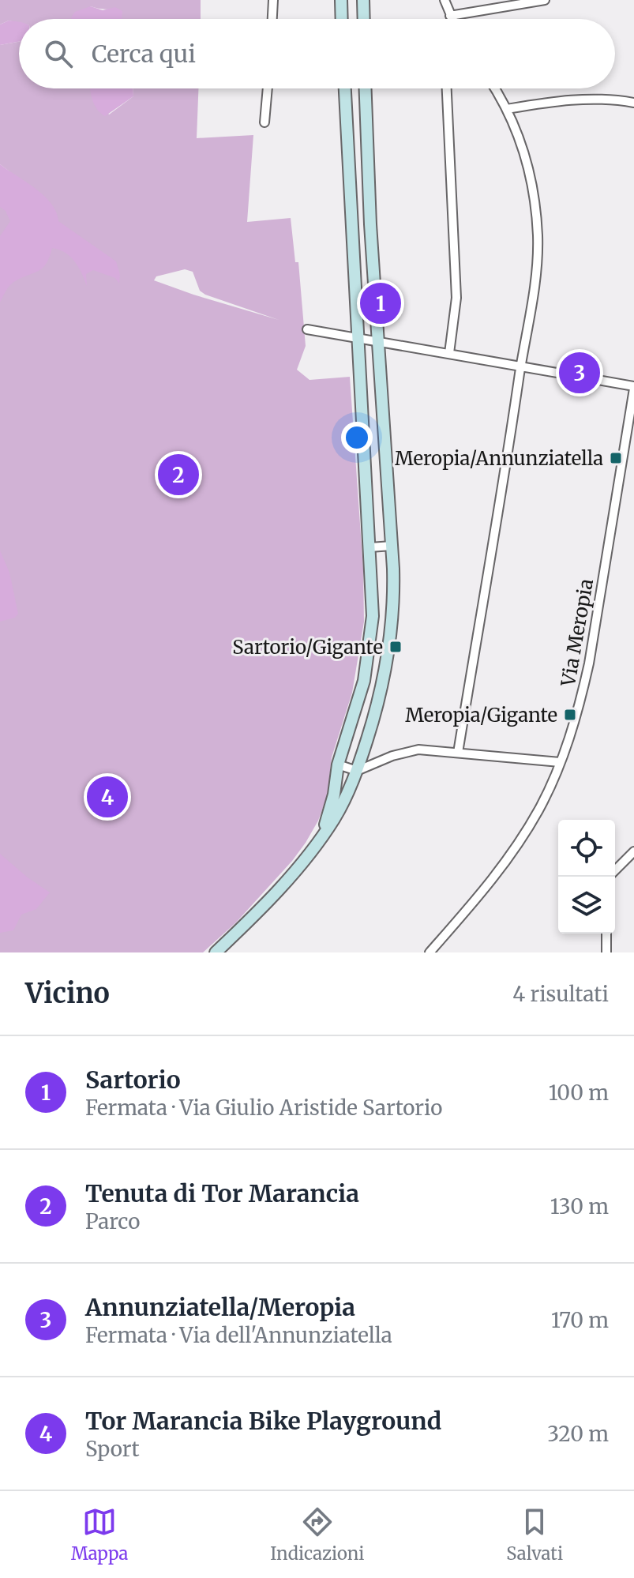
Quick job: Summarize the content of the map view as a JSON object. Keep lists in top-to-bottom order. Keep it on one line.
{"streets":{"street":["Via Meropia"]},"places":{"transit":["Meropia/Annunziatella","Sartorio/Gigante","Meropia/Gigante"]},"page":{"search":"Cerca qui","pins":["1","3","2","4"],"heading":["Vicino","4 risultati"],"list":[{"mark":"1","name":"Sartorio","note":"Fermata · Via Giulio Aristide Sartorio","value":"100 m"},{"mark":"2","name":"Tenuta di Tor Marancia","note":"Parco","value":"130 m"},{"mark":"3","name":"Annunziatella/Meropia","note":"Fermata · Via dell'Annunziatella","value":"170 m"},{"mark":"4","name":"Tor Marancia Bike Playground","note":"Sport","value":"320 m"}],"nav":["Mappa","Indicazioni","Salvati"]}}
